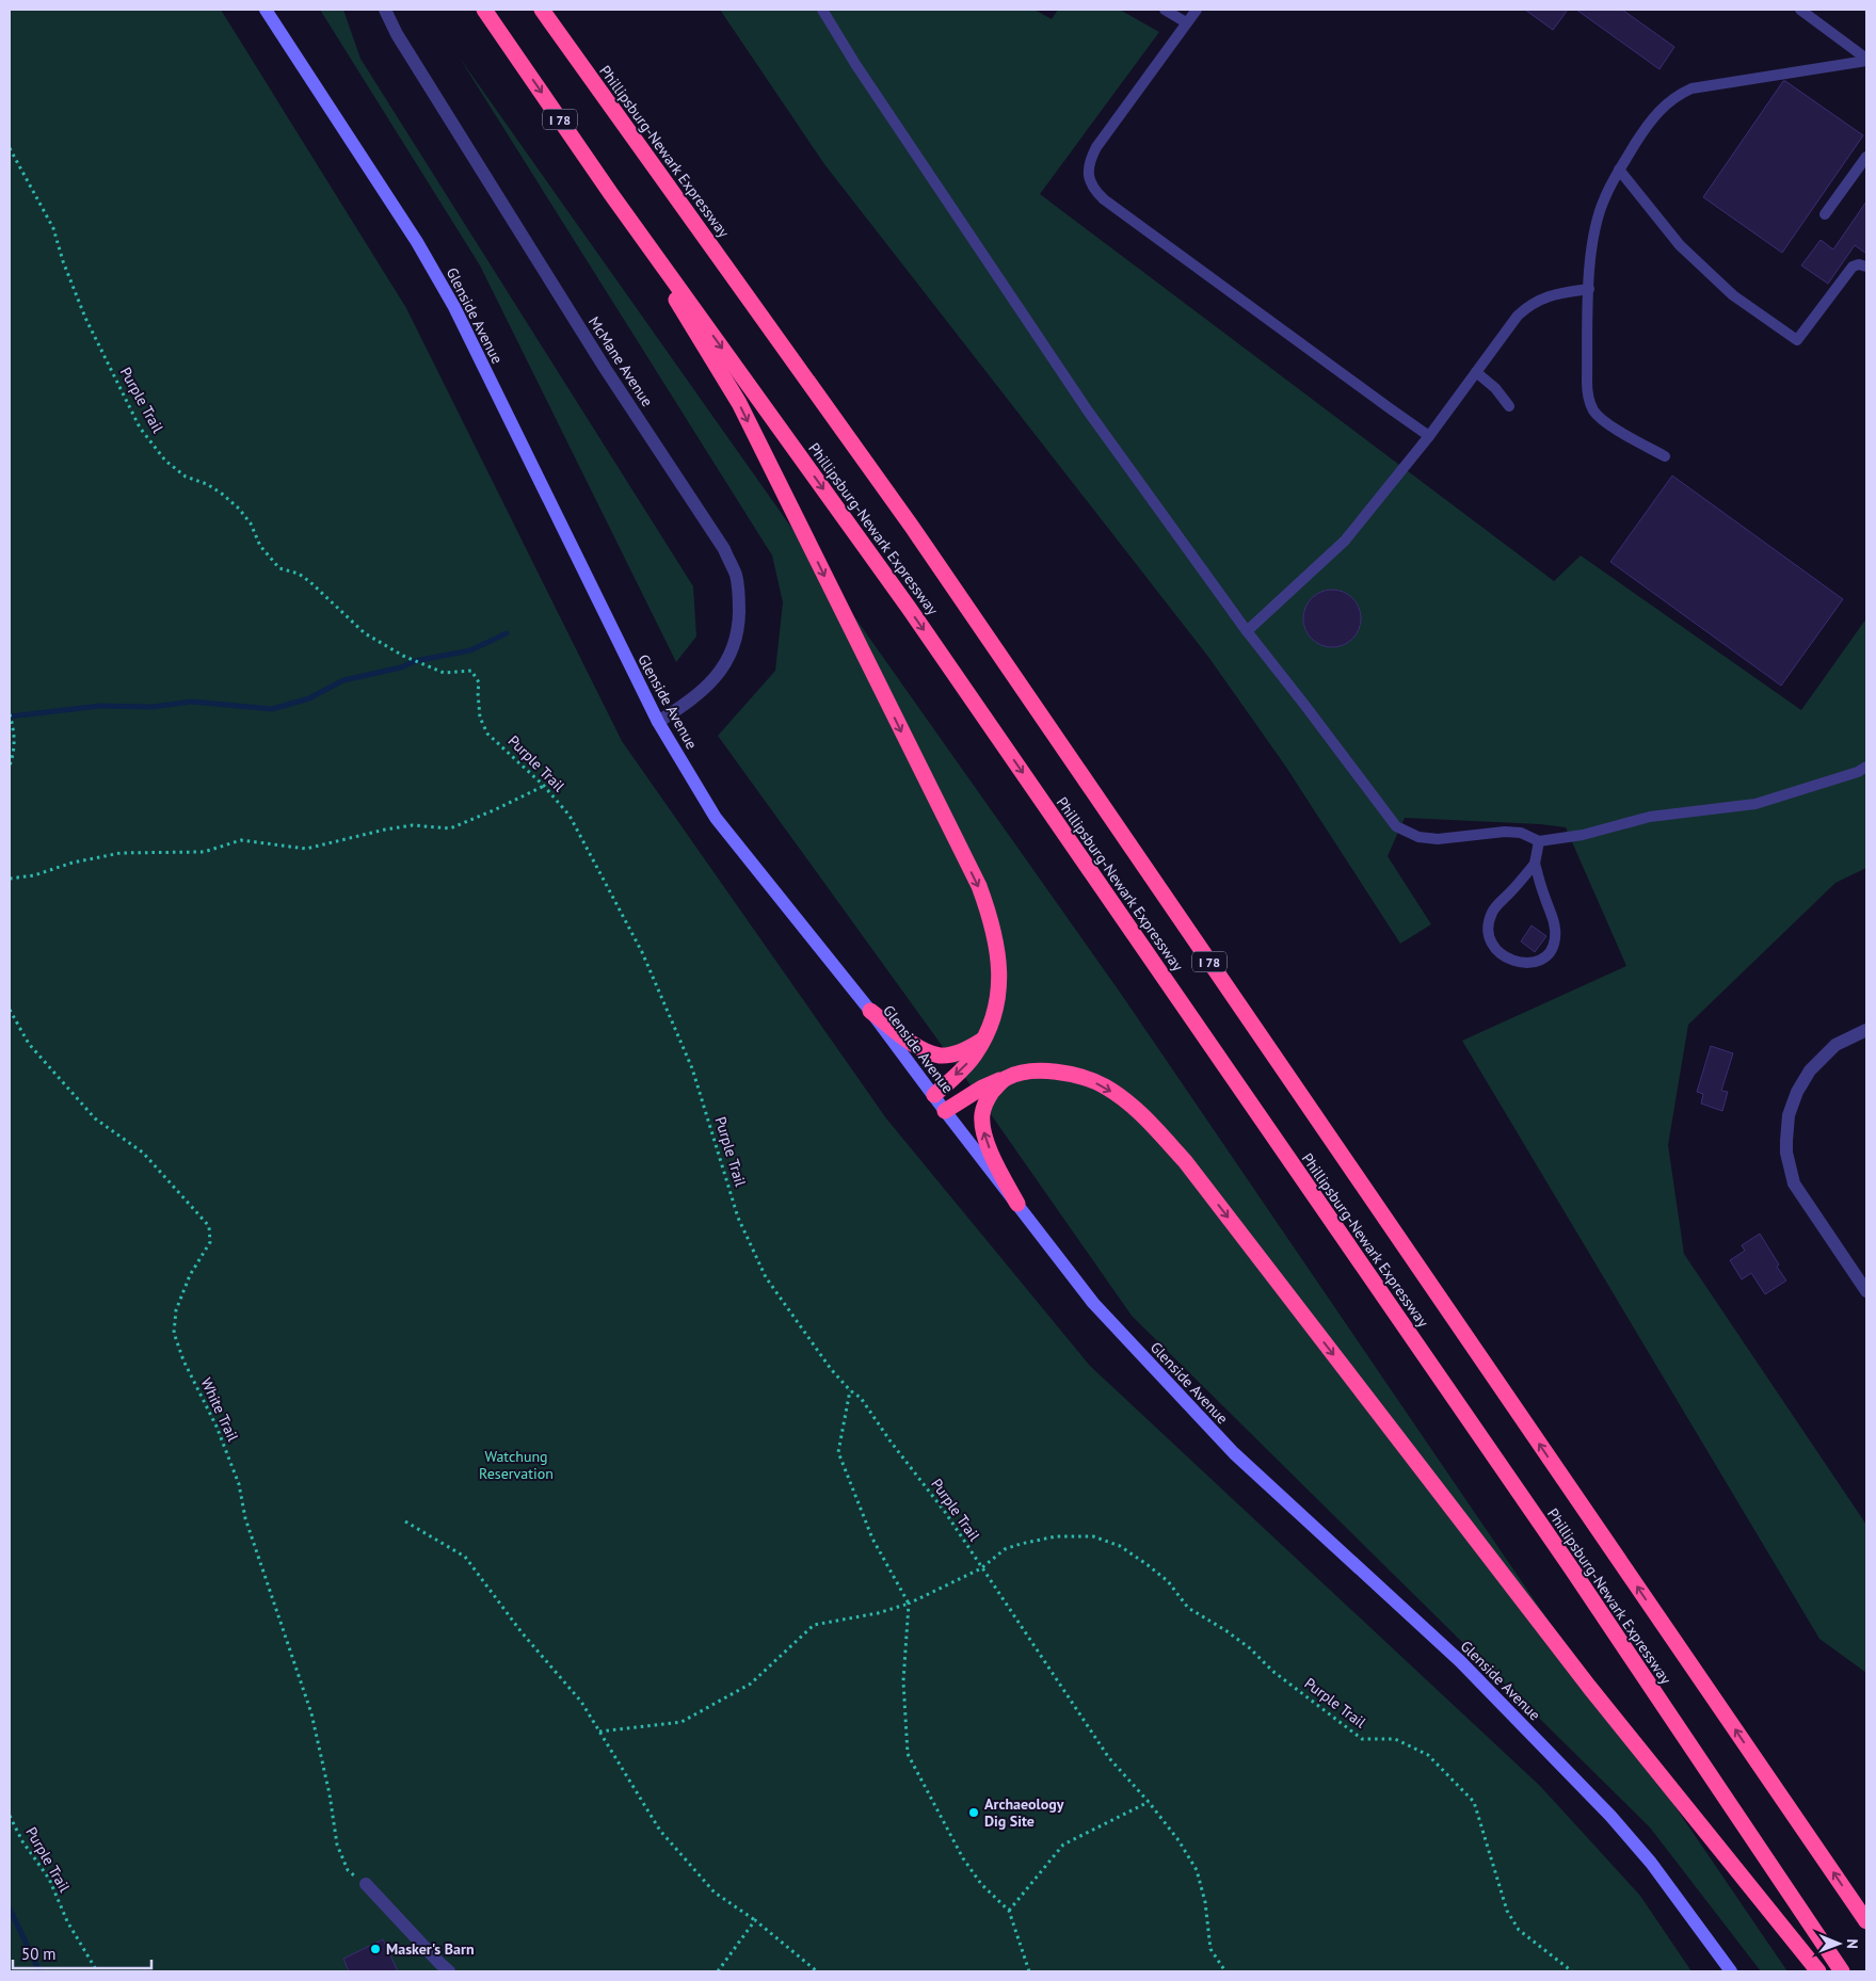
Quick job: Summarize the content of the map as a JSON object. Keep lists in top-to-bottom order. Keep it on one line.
{"streets":{"highway":["I 78","Phillipsburg-Newark Expressway"],"main road":["Glenside Avenue"],"street":["McMane Avenue"],"path":["Purple Trail","White Trail"]},"crossings":[["Glenside Avenue","McMane Avenue"]],"parks":["Watchung Reservation"],"places":["Archaeology Dig Site","Masker's Barn"],"scale_bar":"50 m","north":"right"}
